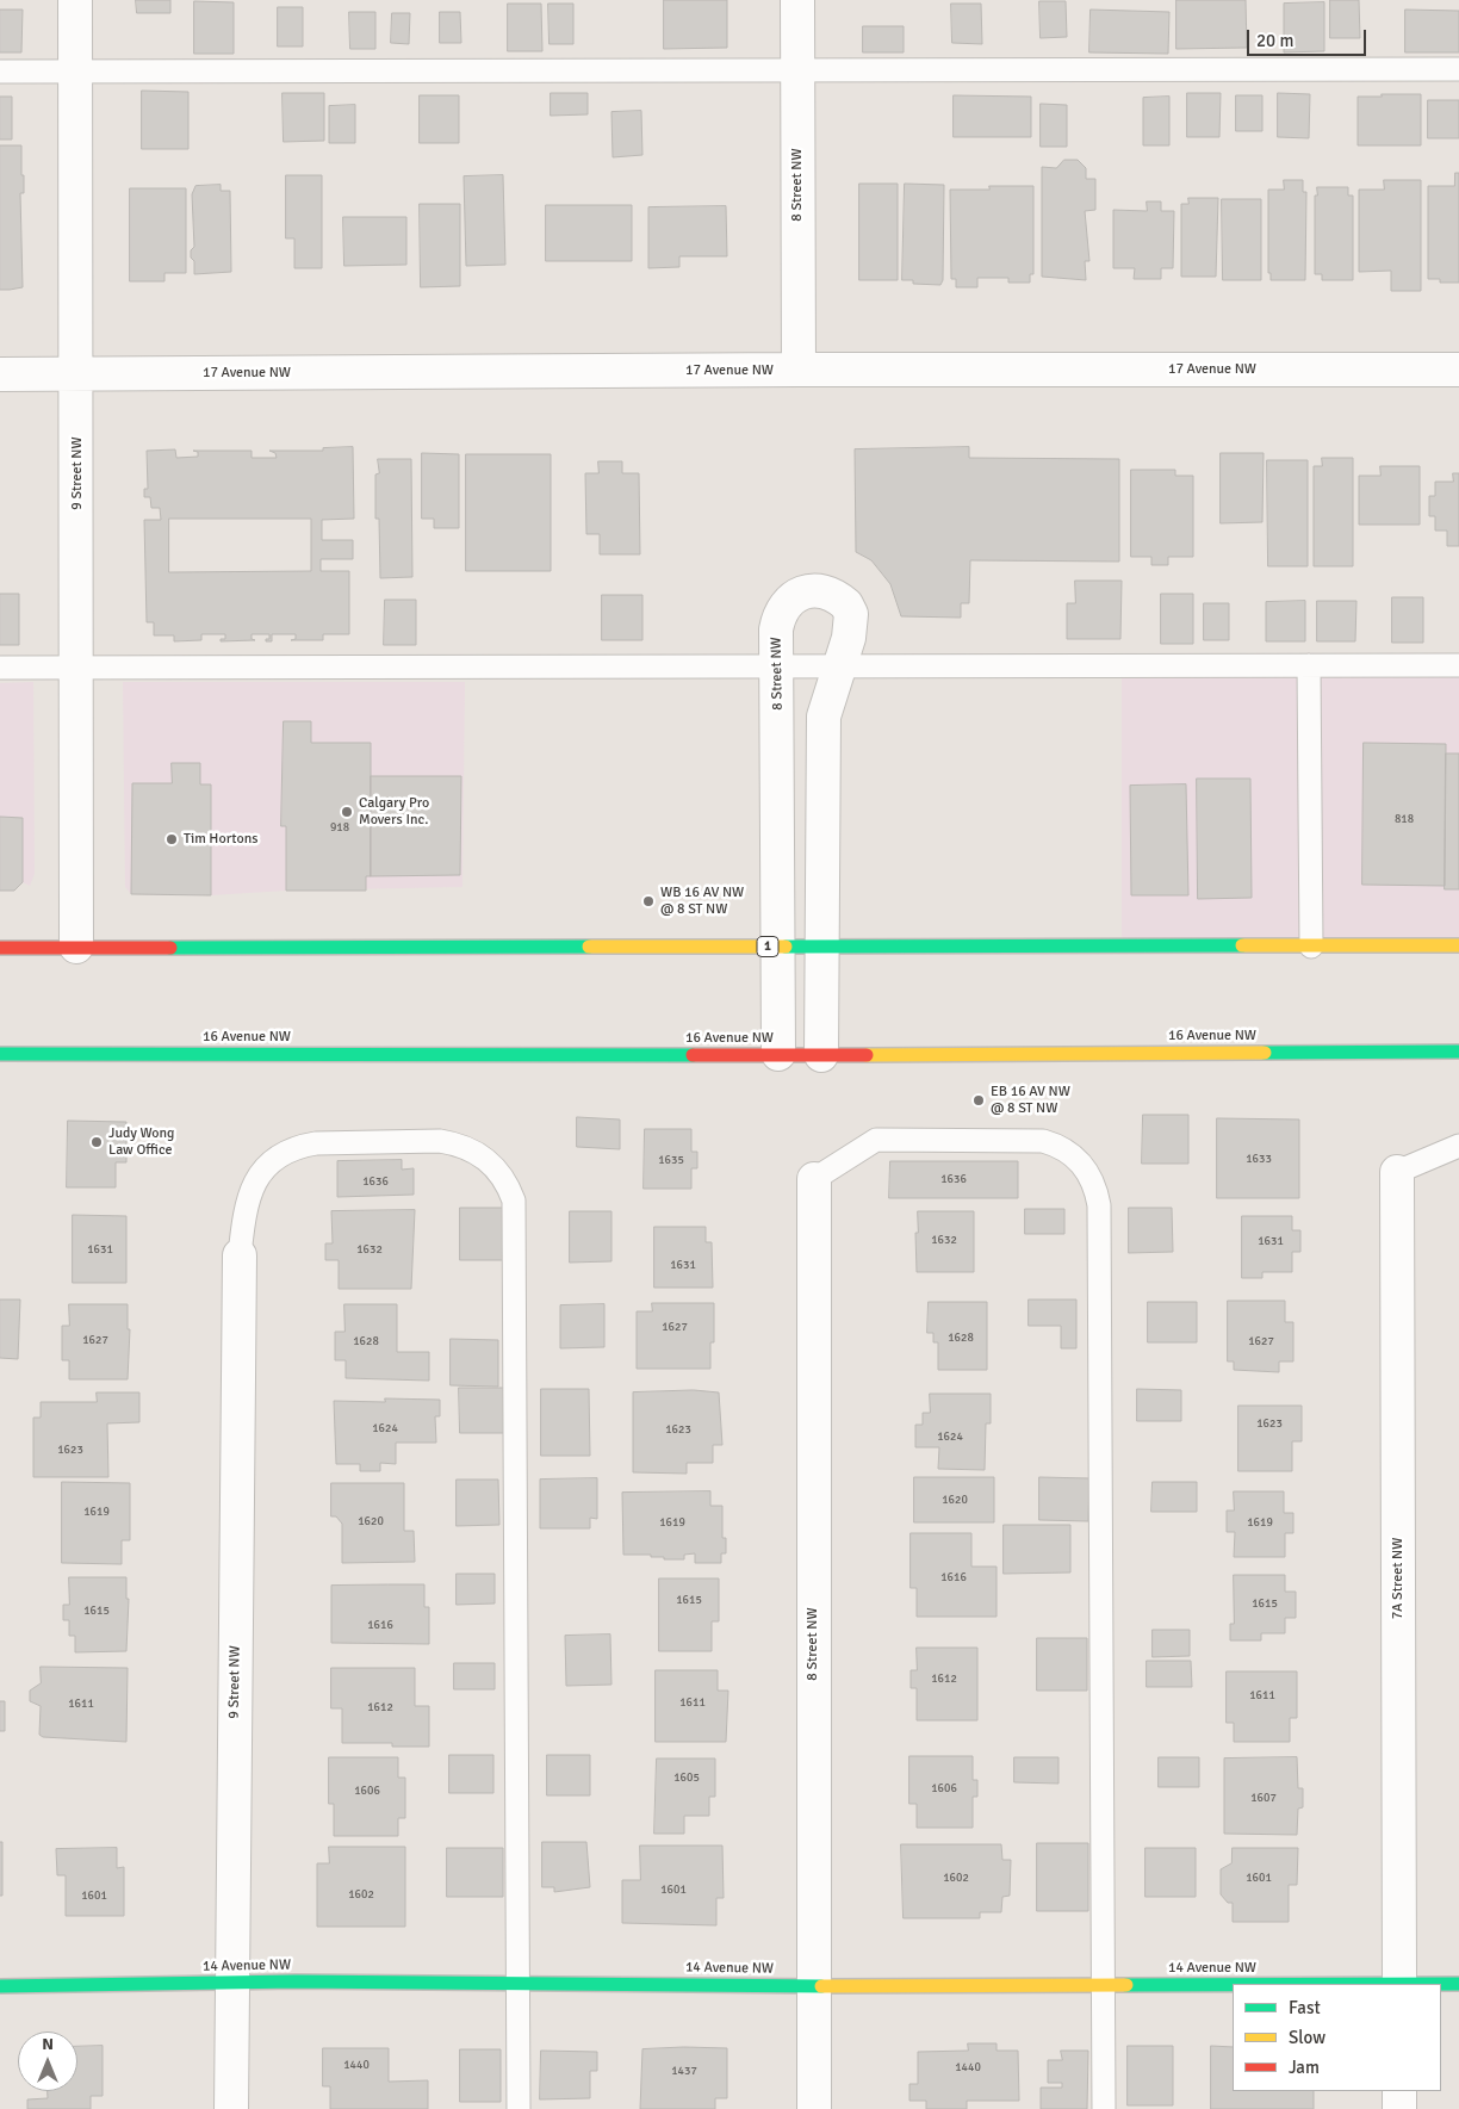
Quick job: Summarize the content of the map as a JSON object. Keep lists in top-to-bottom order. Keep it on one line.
{"streets":{"main road":["1","16 Avenue NW","14 Avenue NW"],"street":["8 Street NW","17 Avenue NW","9 Street NW","7A Street NW"]},"crossings":[["8 Street NW","17 Avenue NW"],["8 Street NW","1"],["8 Street NW","16 Avenue NW"],["8 Street NW","14 Avenue NW"],["17 Avenue NW","9 Street NW"],["9 Street NW","1"],["9 Street NW","14 Avenue NW"],["7A Street NW","14 Avenue NW"]],"places":["Calgary Pro Movers Inc.","Tim Hortons","WB 16 AV NW @ 8 ST NW","EB 16 AV NW @ 8 ST NW","Judy Wong Law Office"],"house_numbers":["818","918","1633","1635","1636","1636","1632","1631","1631","1632","1631","1627","1628","1627","1628","1627","1623","1624","1623","1624","1623","1620","1619","1620","1619","1619","1616","1615","1615","1615","1616","1612","1611","1611","1611","1612","1605","1606","1606","1607","1602","1601","1601","1602","1601","1440","1440","1437"],"legend":["Fast","Slow","Jam"],"scale_bar":"20 m","north":"top"}
